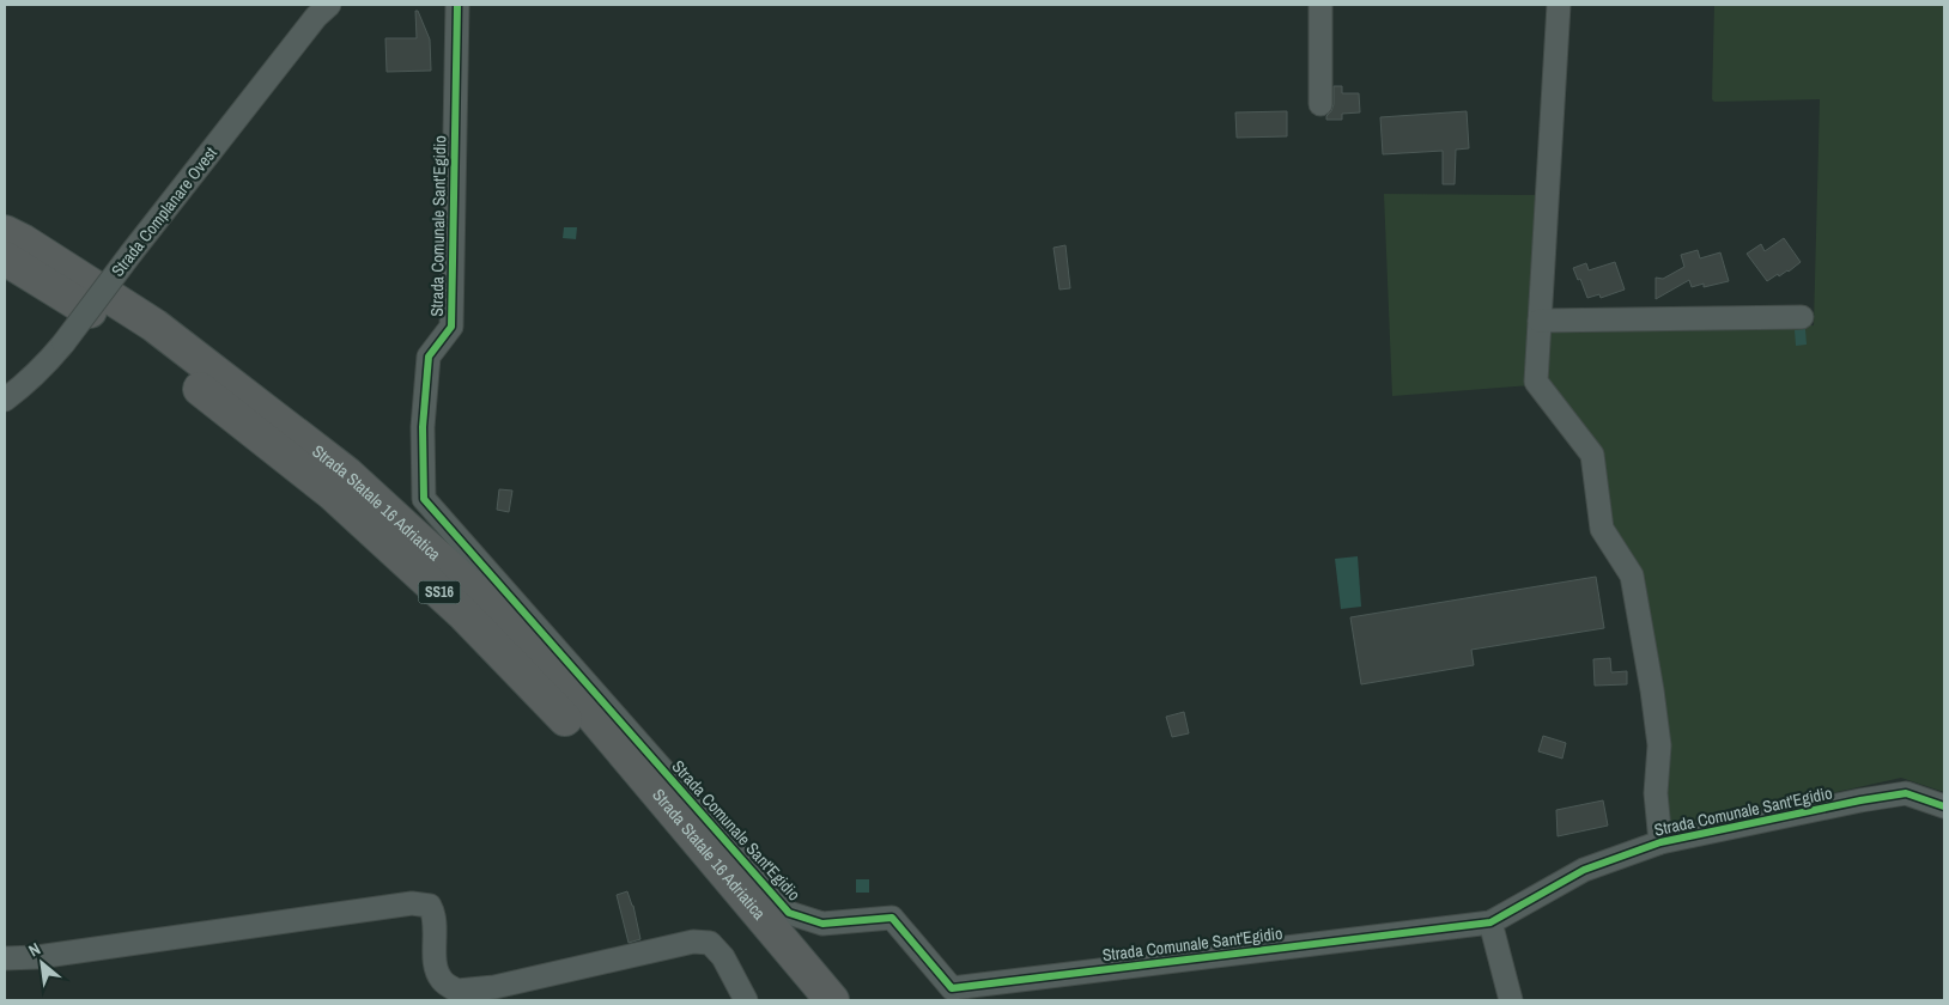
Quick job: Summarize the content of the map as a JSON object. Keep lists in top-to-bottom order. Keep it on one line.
{"streets":{"highway":["Strada Statale 16 Adriatica","SS16"],"street":["Strada Complanare Ovest","Strada Comunale Sant'Egidio"]},"north":"top left"}
